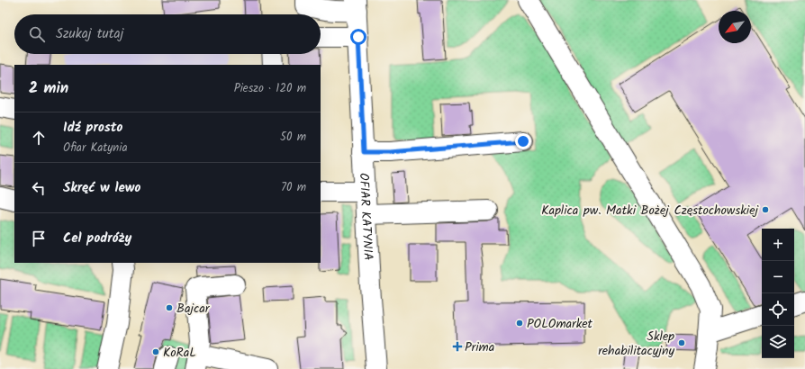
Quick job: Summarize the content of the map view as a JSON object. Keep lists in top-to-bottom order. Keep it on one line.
{"streets":{"street":["OFIAR KATYNIA"]},"places":{"other":["Kaplica pw. Matki Bożej Częstochowskiej","Bajcar","POLOmarket","Sklep rehabilitacyjny","KoRaL"],"health":["Prima"]},"north":"bottom left","page":{"search":"Szukaj tutaj","heading":["2 min","Pieszo · 120 m"],"list":[["Idź prosto","Ofiar Katynia","50 m"],["Skręć w lewo","70 m"],"Cel podróży"],"map_buttons":["+","−"]}}
